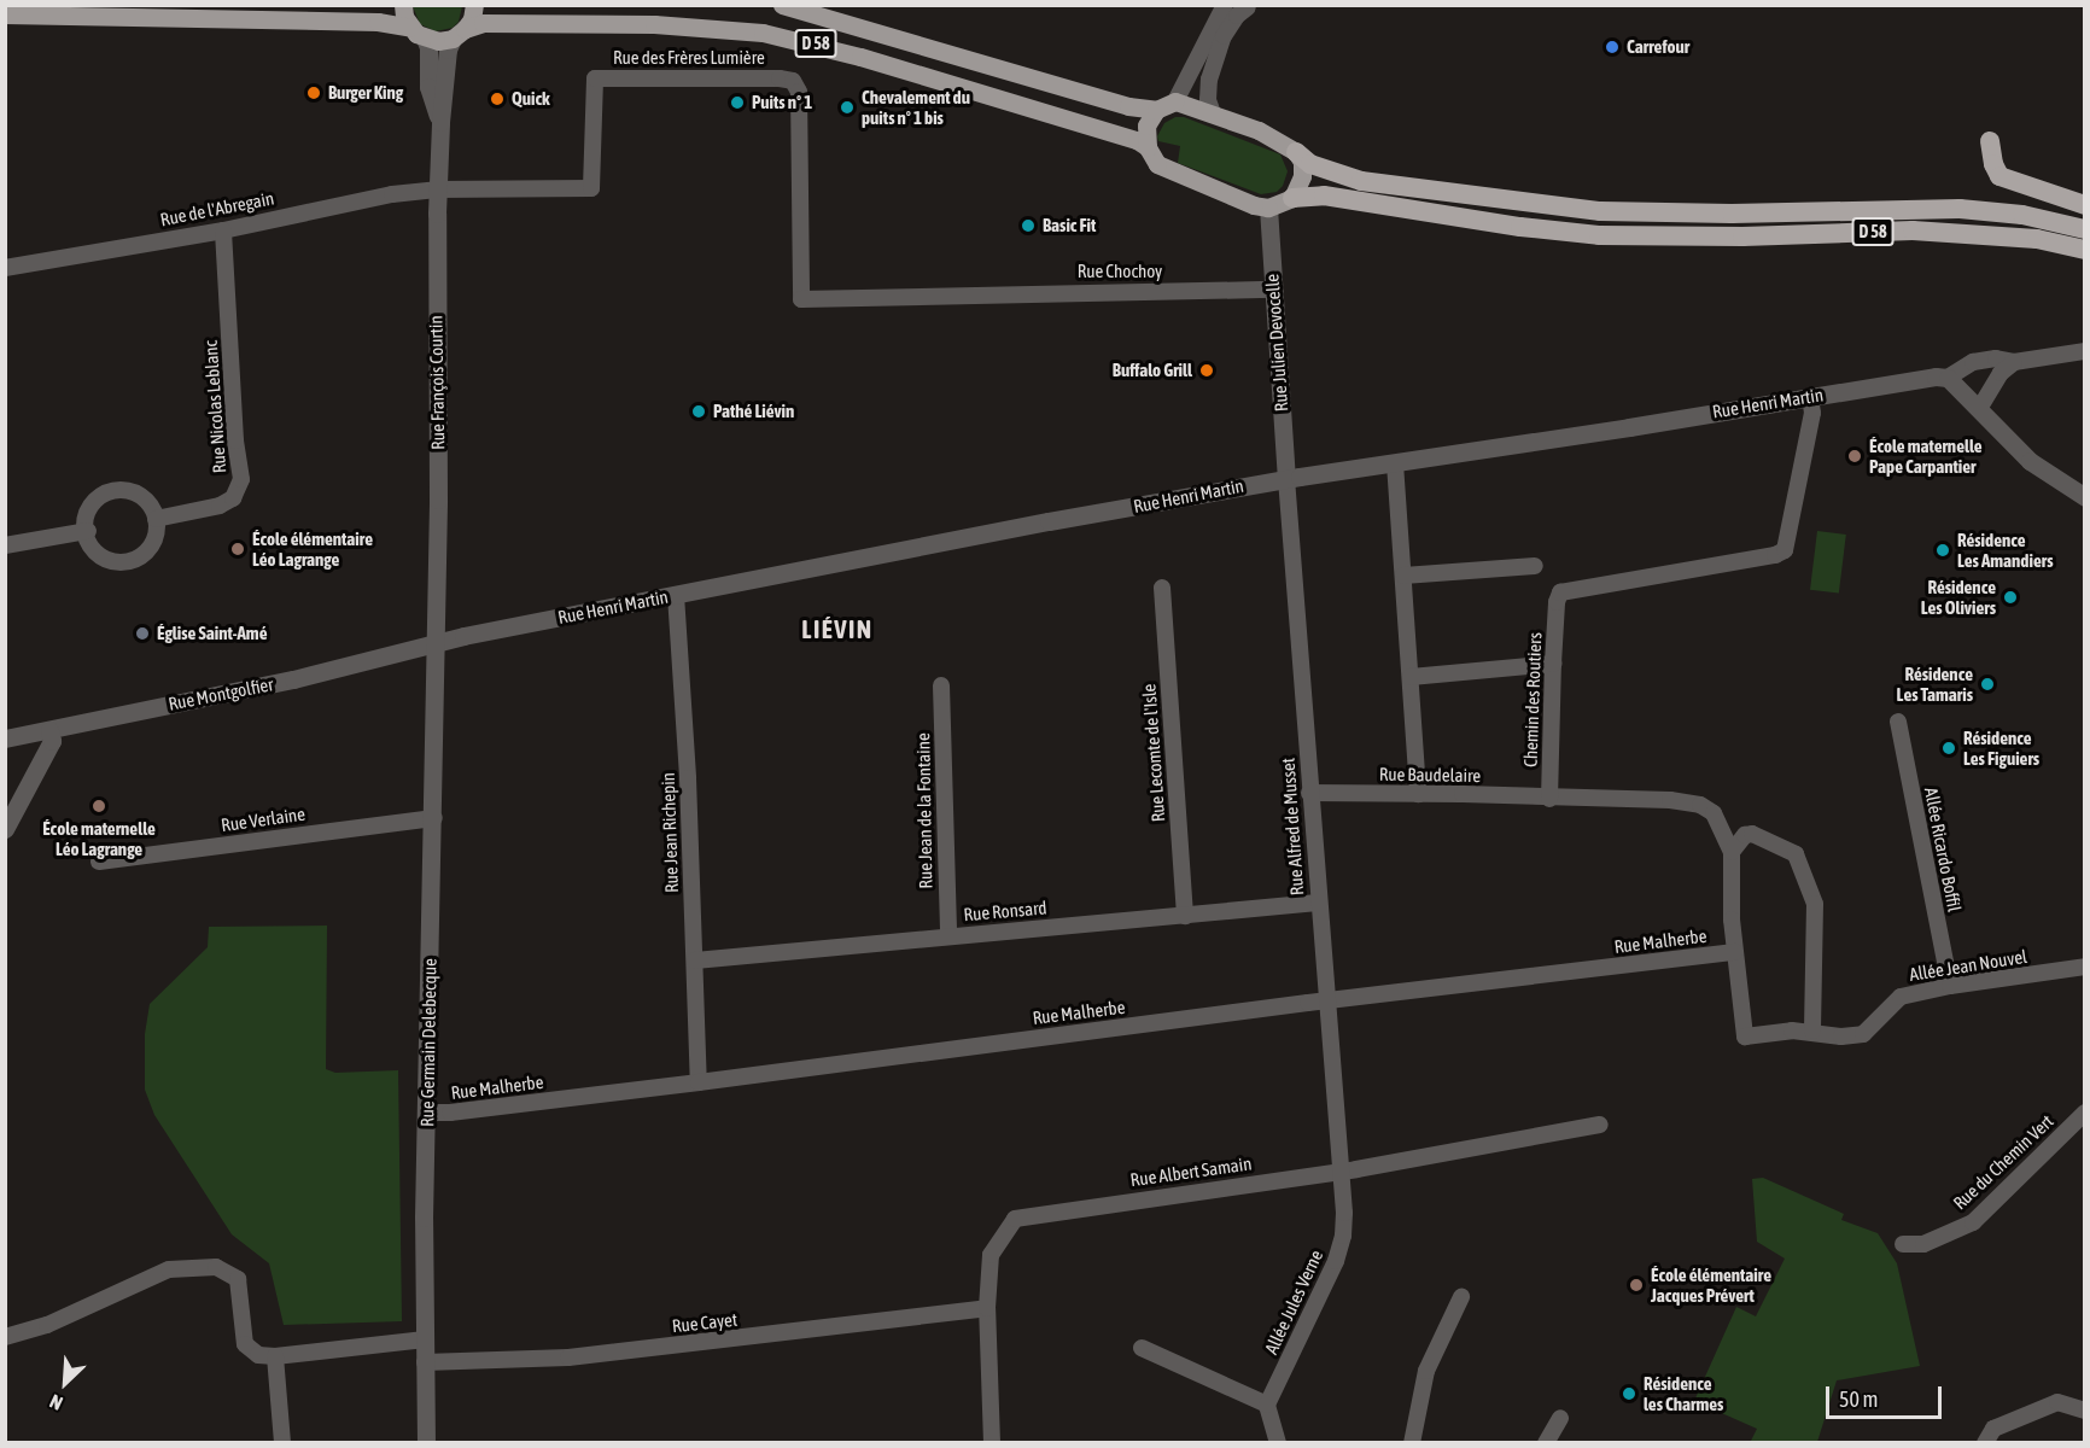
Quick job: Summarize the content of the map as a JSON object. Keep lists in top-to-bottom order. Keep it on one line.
{"streets":{"highway":["D 58"],"street":["Rue des Frères Lumière","Rue de l'Abregain","Rue Chochoy","Rue Julien Devocelle","Rue François Courtin","Rue Henri Martin","Rue Nicolas Leblanc","Rue Montgolfier","Chemin des Routiers","Rue Lecomte de l'Isle","Rue Baudelaire","Rue Jean de la Fontaine","Rue Verlaine","Rue Alfred de Musset","Rue Jean Richepin","Allée Ricardo Boffil","Rue Ronsard","Rue Malherbe","Allée Jean Nouvel","Rue Germain Delebecque","Rue du Chemin Vert","Rue Albert Samain","Allée Jules Verne","Rue Cayet"]},"crossings":[["Rue des Frères Lumière","Rue de l'Abregain"],["Rue des Frères Lumière","Rue Chochoy"],["Rue des Frères Lumière","Rue François Courtin"],["Rue de l'Abregain","Rue François Courtin"],["Rue de l'Abregain","Rue Nicolas Leblanc"],["Rue Chochoy","Rue Julien Devocelle"],["Rue Julien Devocelle","Rue Henri Martin"],["Rue Julien Devocelle","Rue Alfred de Musset"],["Rue François Courtin","Rue Henri Martin"],["Rue François Courtin","Rue Montgolfier"],["Rue François Courtin","Rue Germain Delebecque"],["Rue Henri Martin","Rue Montgolfier"],["Rue Henri Martin","Chemin des Routiers"],["Rue Henri Martin","Rue Alfred de Musset"],["Rue Henri Martin","Rue Jean Richepin"],["Rue Henri Martin","Rue Germain Delebecque"],["Rue Montgolfier","Rue Germain Delebecque"],["Chemin des Routiers","Rue Baudelaire"],["Rue Lecomte de l'Isle","Rue Ronsard"],["Rue Baudelaire","Rue Alfred de Musset"],["Rue Jean de la Fontaine","Rue Ronsard"],["Rue Verlaine","Rue Germain Delebecque"],["Rue Alfred de Musset","Rue Ronsard"],["Rue Alfred de Musset","Rue Malherbe"],["Rue Alfred de Musset","Rue Albert Samain"],["Rue Alfred de Musset","Allée Jules Verne"],["Rue Jean Richepin","Rue Ronsard"],["Rue Jean Richepin","Rue Malherbe"],["Allée Ricardo Boffil","Allée Jean Nouvel"],["Rue Malherbe","Allée Jean Nouvel"],["Rue Malherbe","Rue Germain Delebecque"],["Rue Germain Delebecque","Rue Cayet"],["Rue Albert Samain","Allée Jules Verne"],["Rue Albert Samain","Rue Cayet"]],"districts":["LIÉVIN"],"places":["Carrefour","Burger King","Quick","Puits n° 1","Chevalement du puits n° 1 bis","Basic Fit","Buffalo Grill","Pathé Liévin","École maternelle Pape Carpantier","École élémentaire Léo Lagrange","Résidence Les Amandiers","Résidence Les Oliviers","Église Saint-Amé","Résidence Les Tamaris","Résidence Les Figuiers","École maternelle Léo Lagrange","École élémentaire Jacques Prévert","Résidence les Charmes"],"scale_bar":"50 m","north":"bottom left"}
